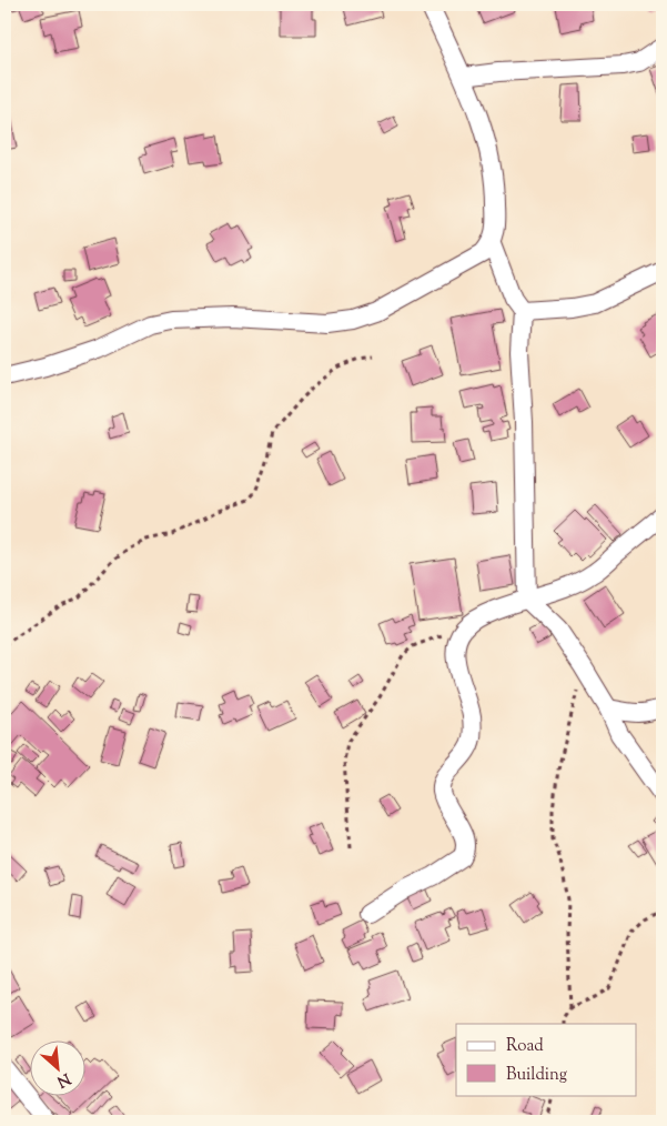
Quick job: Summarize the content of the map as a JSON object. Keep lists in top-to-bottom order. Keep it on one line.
{"legend":["Road","Building"],"north":"bottom right"}
